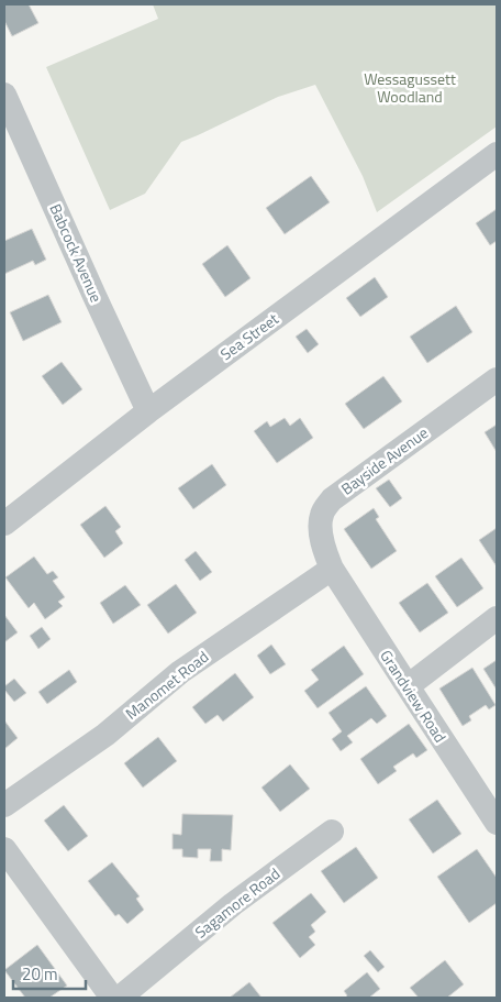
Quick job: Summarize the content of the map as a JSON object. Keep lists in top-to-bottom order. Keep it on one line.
{"streets":{"street":["Babcock Avenue","Sea Street","Bayside Avenue","Manomet Road","Grandview Road","Sagamore Road"]},"crossings":[["Babcock Avenue","Sea Street"],["Bayside Avenue","Manomet Road"],["Bayside Avenue","Grandview Road"],["Manomet Road","Grandview Road"]],"parks":["Wessagussett Woodland"],"scale_bar":"20 m"}
